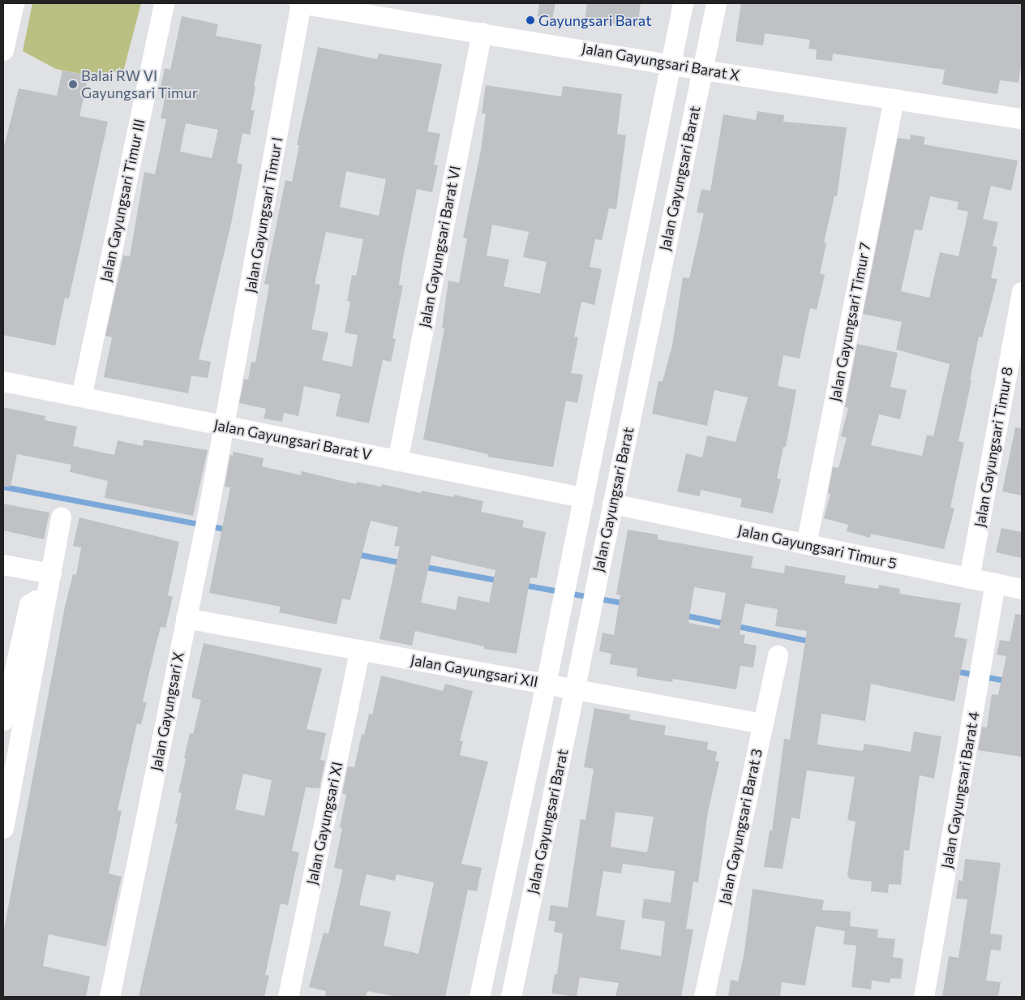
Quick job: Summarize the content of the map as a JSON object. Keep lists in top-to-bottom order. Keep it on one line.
{"streets":{"street":["Jalan Gayungsari Barat X","Jalan Gayungsari Barat","Jalan Gayungsari Timur III","Jalan Gayungsari Timur I","Jalan Gayungsari Barat VI","Jalan Gayungsari Timur 7","Jalan Gayungsari Barat V","Jalan Gayungsari Timur 8","Jalan Gayungsari Timur 5","Jalan Gayungsari XII","Jalan Gayungsari X","Jalan Gayungsari Barat 4","Jalan Gayungsari XI","Jalan Gayungsari Barat 3"]},"crossings":[["Jalan Gayungsari Barat X","Jalan Gayungsari Barat"],["Jalan Gayungsari Barat X","Jalan Gayungsari Timur I"],["Jalan Gayungsari Barat X","Jalan Gayungsari Barat VI"],["Jalan Gayungsari Barat X","Jalan Gayungsari Timur 7"],["Jalan Gayungsari Barat","Jalan Gayungsari Barat V"],["Jalan Gayungsari Barat","Jalan Gayungsari Timur 5"],["Jalan Gayungsari Barat","Jalan Gayungsari XII"],["Jalan Gayungsari Timur III","Jalan Gayungsari Barat V"],["Jalan Gayungsari Timur I","Jalan Gayungsari Barat V"],["Jalan Gayungsari Timur I","Jalan Gayungsari X"],["Jalan Gayungsari Barat VI","Jalan Gayungsari Barat V"],["Jalan Gayungsari Timur 7","Jalan Gayungsari Timur 5"],["Jalan Gayungsari Barat V","Jalan Gayungsari X"],["Jalan Gayungsari Timur 8","Jalan Gayungsari Timur 5"],["Jalan Gayungsari Timur 5","Jalan Gayungsari Barat 4"],["Jalan Gayungsari XII","Jalan Gayungsari X"],["Jalan Gayungsari XII","Jalan Gayungsari XI"],["Jalan Gayungsari XII","Jalan Gayungsari Barat 3"]],"places":["Gayungsari Barat","Balai RW VI Gayungsari Timur"]}
